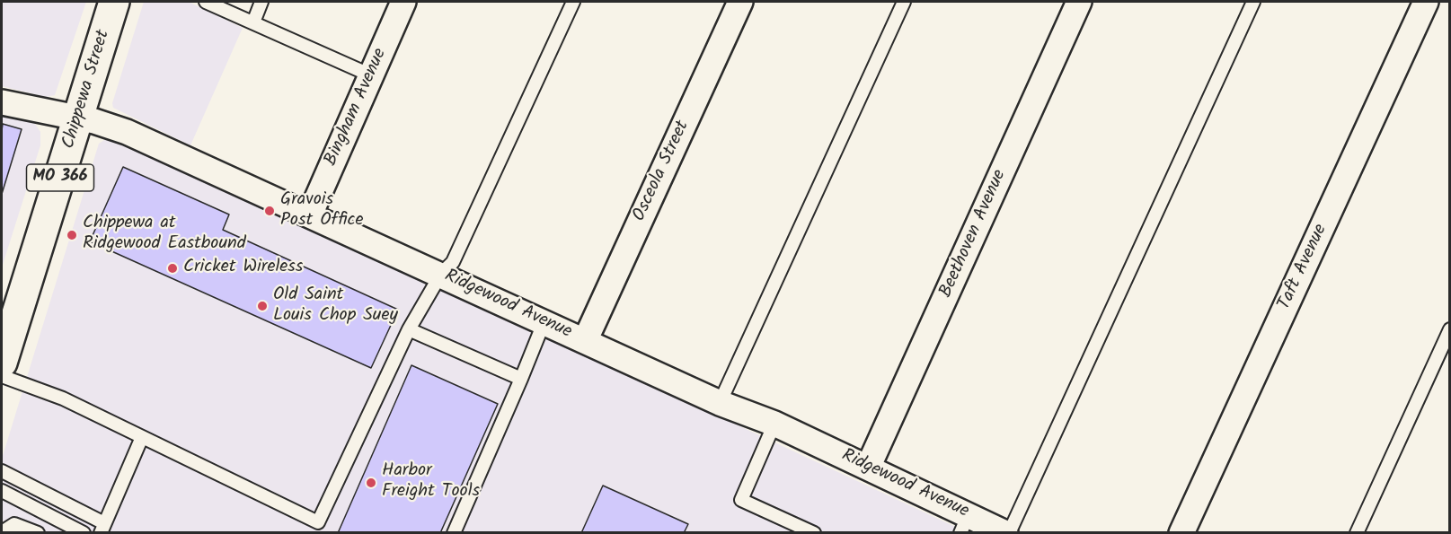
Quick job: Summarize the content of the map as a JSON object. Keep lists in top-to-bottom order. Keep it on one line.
{"streets":{"main road":["Chippewa Street","MO 366"],"street":["Bingham Avenue","Osceola Street","Beethoven Avenue","Taft Avenue","Ridgewood Avenue"]},"crossings":[["Chippewa Street","Ridgewood Avenue"],["Bingham Avenue","Ridgewood Avenue"],["Osceola Street","Ridgewood Avenue"],["Beethoven Avenue","Ridgewood Avenue"]],"places":["Gravois Post Office","Chippewa at Ridgewood Eastbound","Cricket Wireless","Old Saint Louis Chop Suey","Harbor Freight Tools"]}
